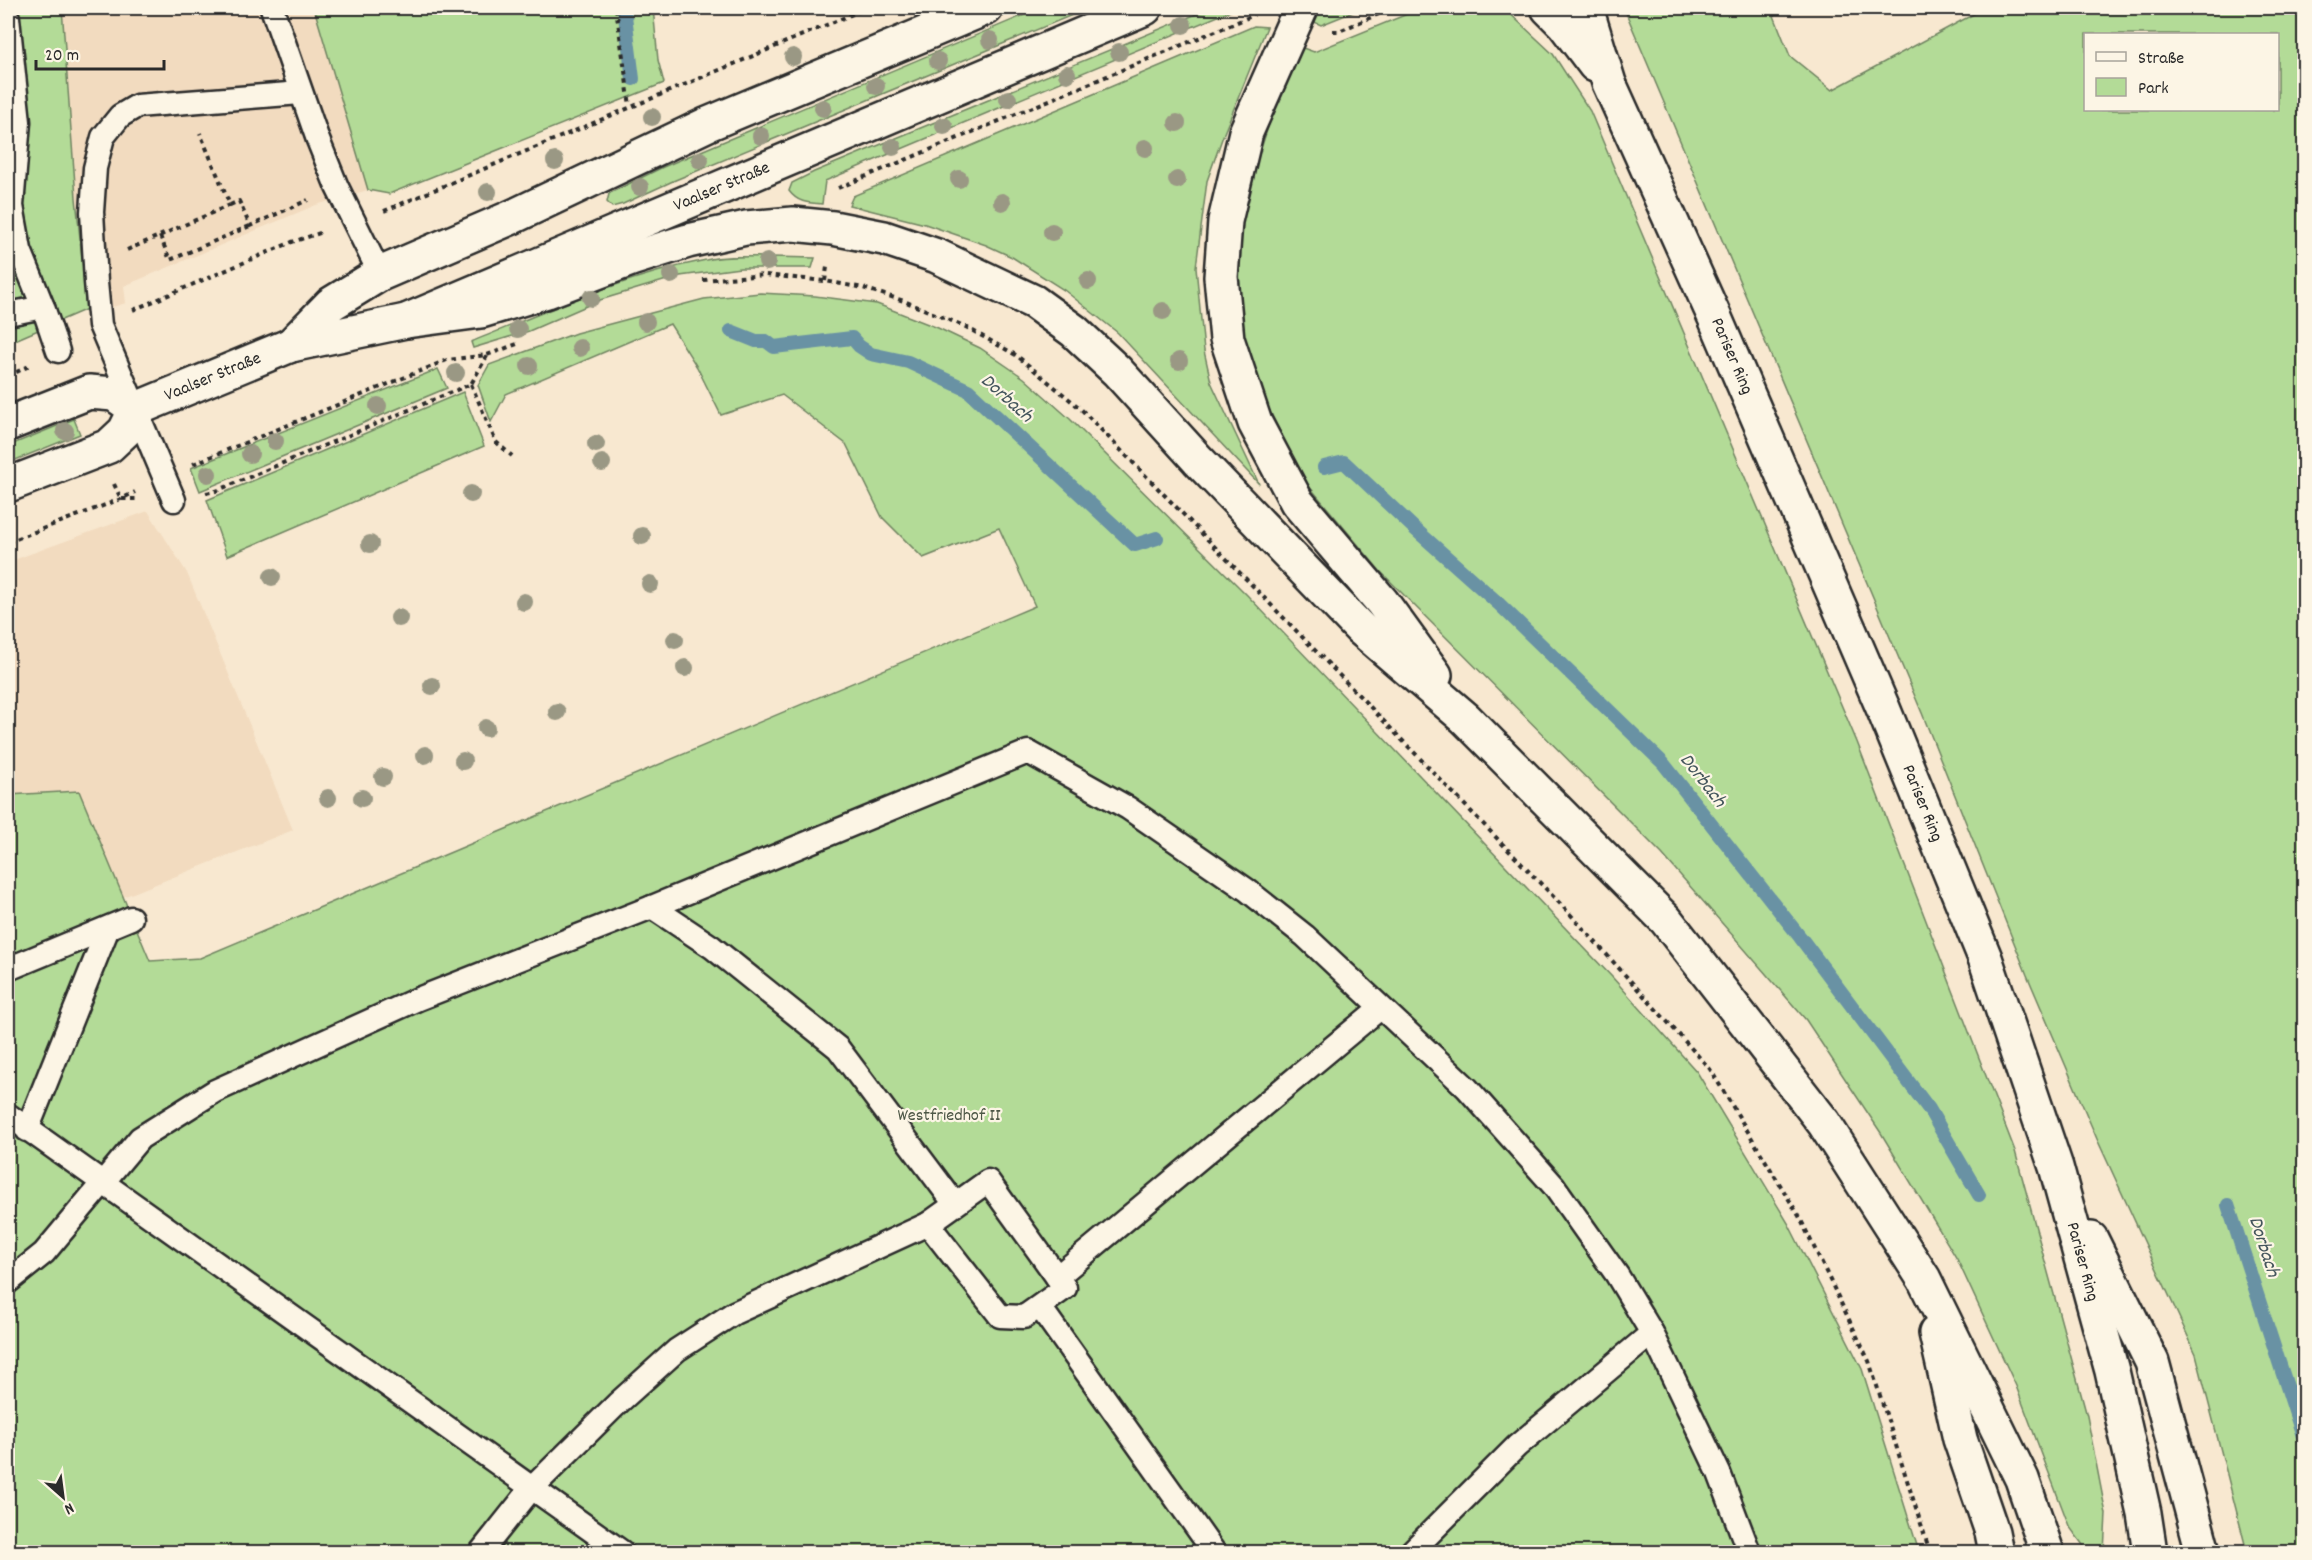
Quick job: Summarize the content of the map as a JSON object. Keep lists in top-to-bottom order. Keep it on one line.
{"streets":{"main road":["Vaalser Straße","Pariser Ring"]},"water":["Dorbach"],"parks":["Westfriedhof II"],"legend":["Straße","Park"],"scale_bar":"20 m","north":"bottom right"}
